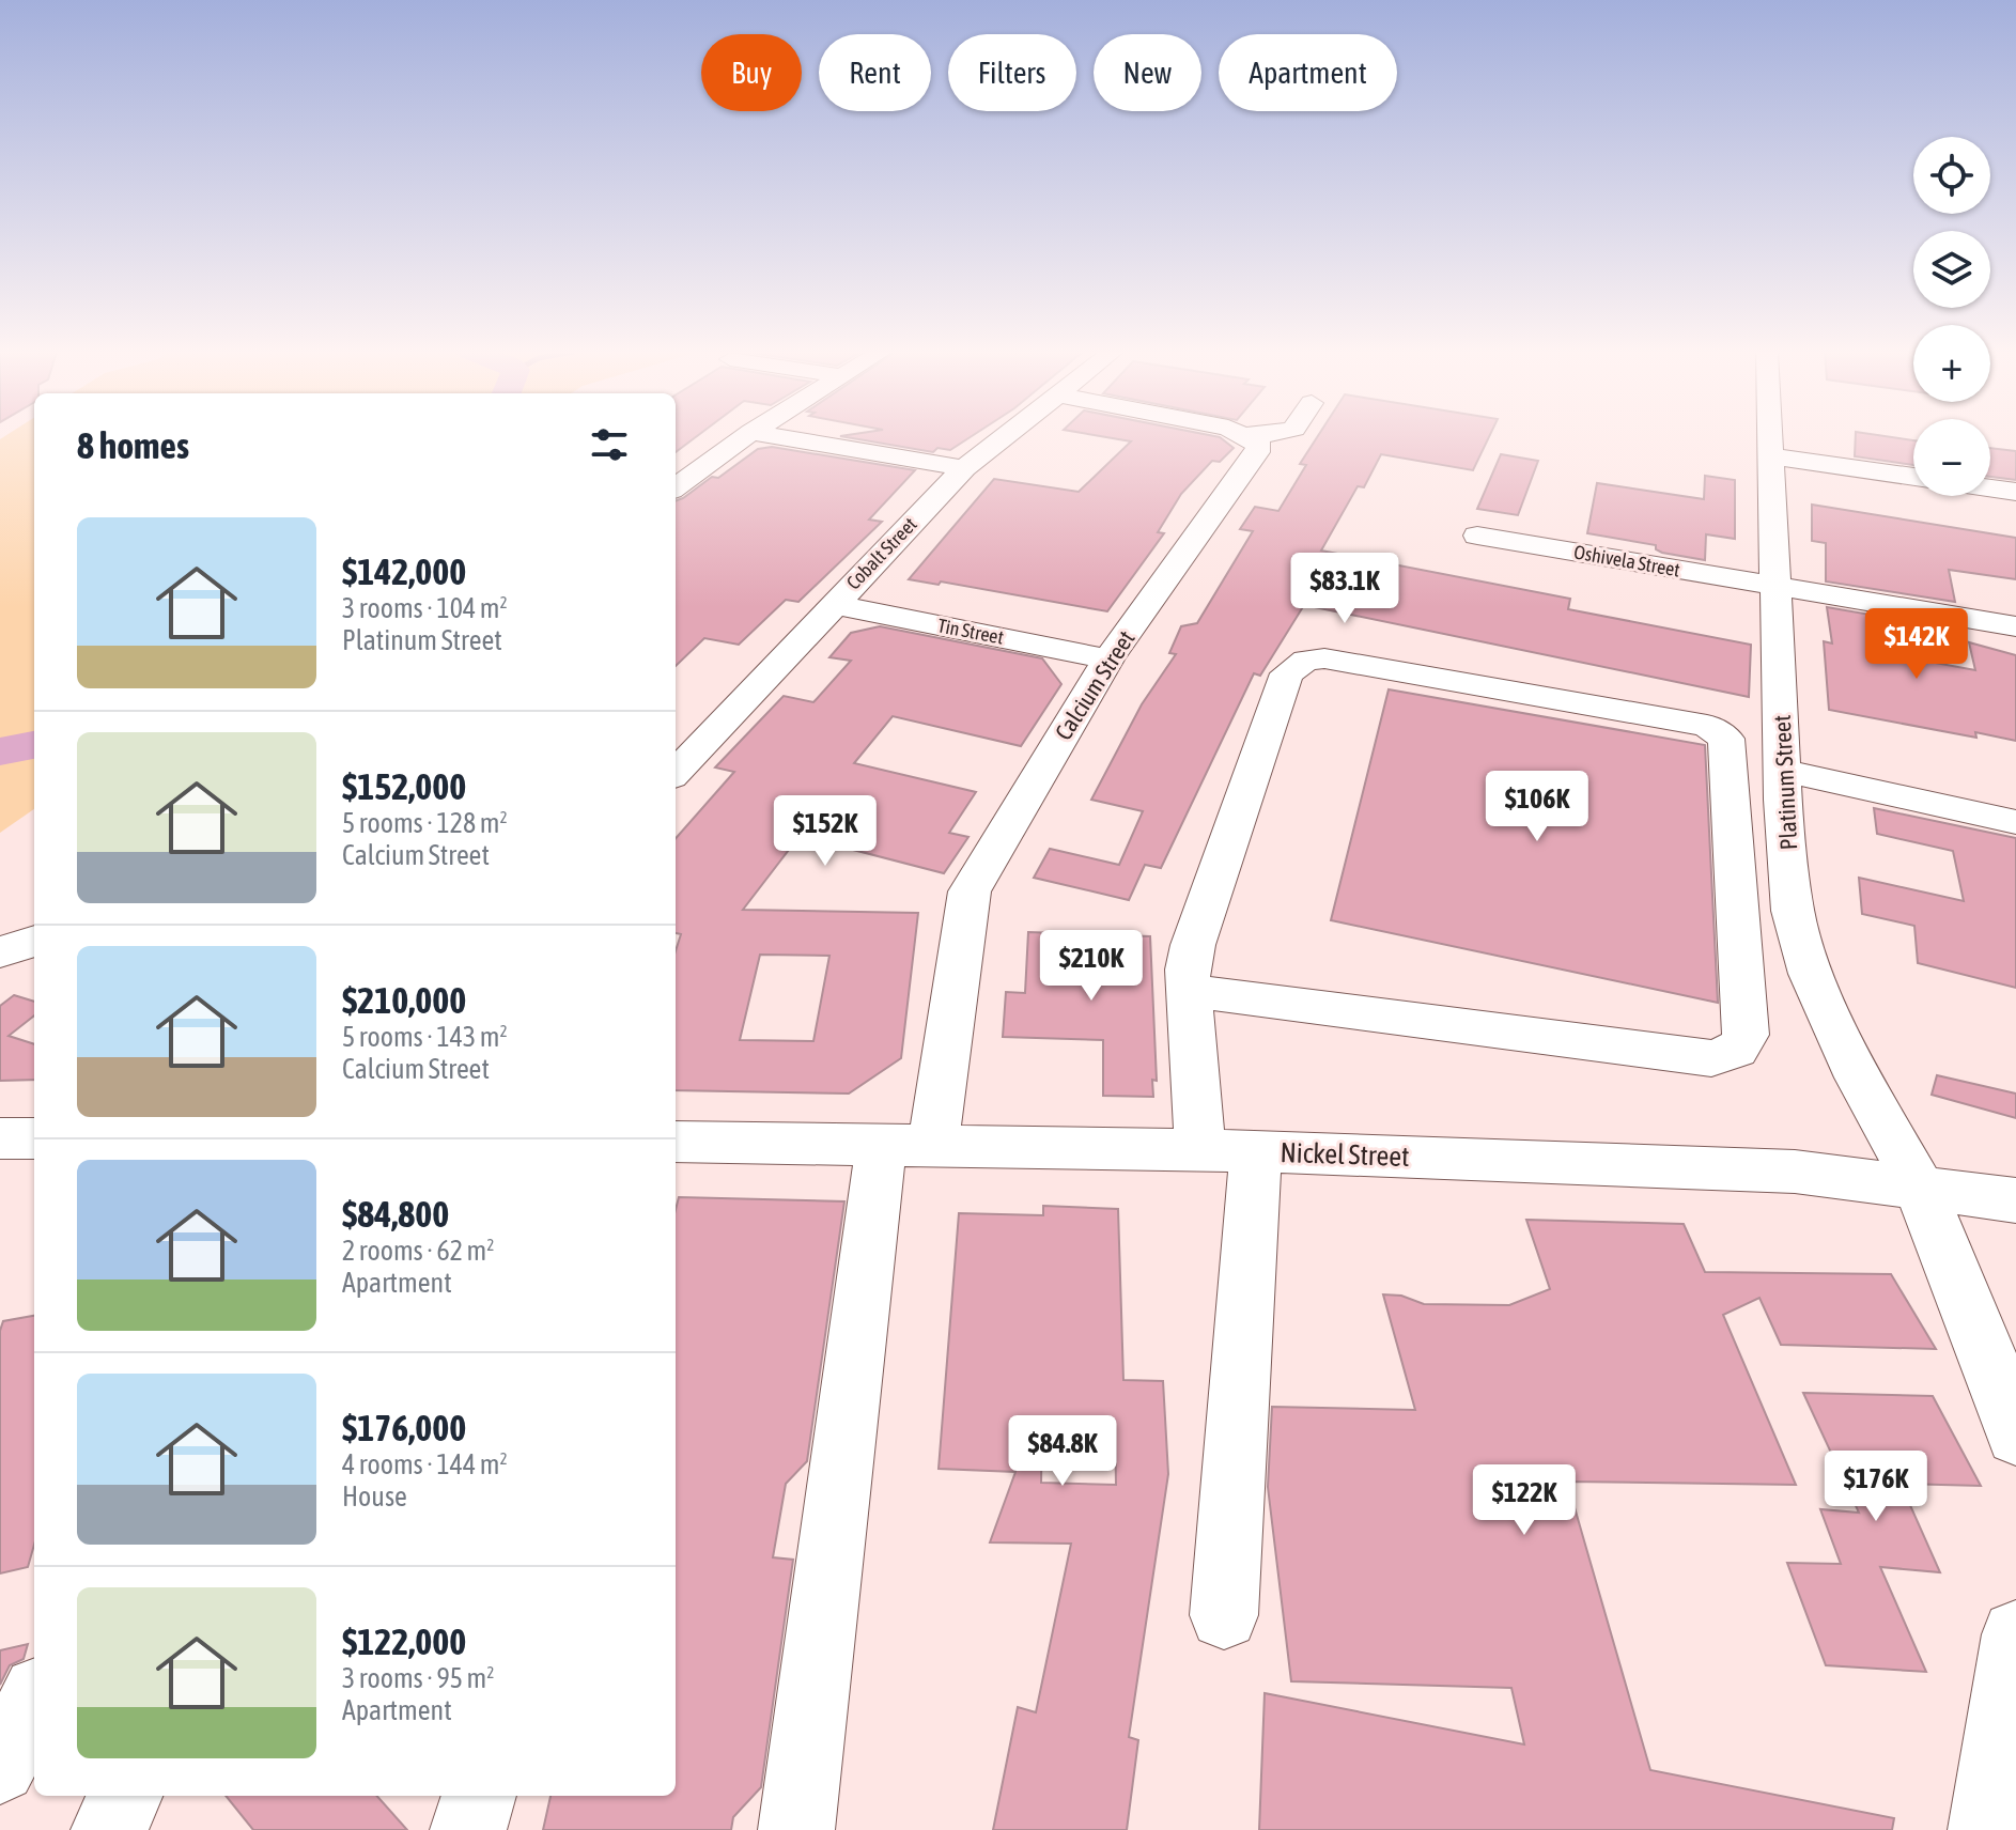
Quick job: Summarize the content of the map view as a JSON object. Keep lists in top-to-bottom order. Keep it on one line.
{"streets":{"street":["Cobalt Street","Oshivela Street","Tin Street","Calcium Street","Platinum Street","Nickel Street"]},"crossings":[["Cobalt Street","Tin Street"],["Oshivela Street","Platinum Street"],["Tin Street","Calcium Street"],["Calcium Street","Nickel Street"],["Platinum Street","Nickel Street"]],"page":{"chip":["Buy","Rent","Filters","New","Apartment"],"map_buttons":["+","−"],"heading":"8 homes","list":[{"name":"$142,000","note":"3 rooms · 104 m² · Platinum Street"},{"name":"$152,000","note":"5 rooms · 128 m² · Calcium Street"},{"name":"$210,000","note":"5 rooms · 143 m² · Calcium Street"},{"name":"$84,800","note":"2 rooms · 62 m² · Apartment"},{"name":"$176,000","note":"4 rooms · 144 m² · House"},{"name":"$122,000","note":"3 rooms · 95 m² · Apartment"}],"price":["$83.1K","$142K","$106K","$152K","$210K","$84.8K","$176K","$122K"]}}
